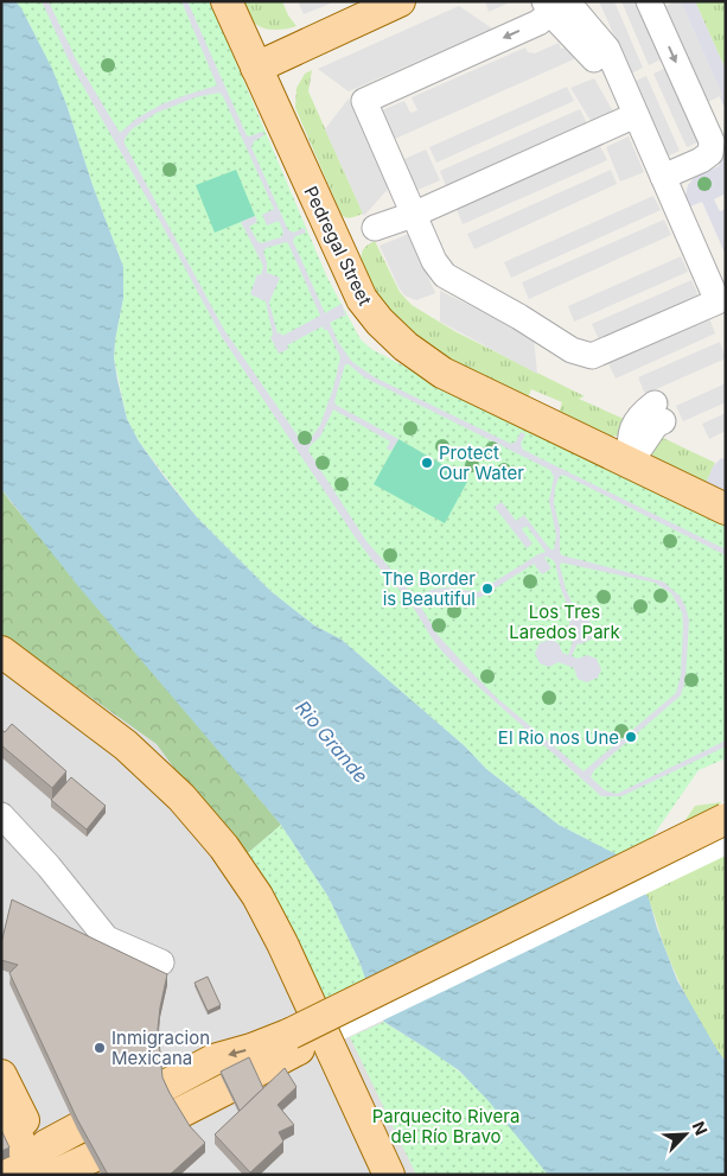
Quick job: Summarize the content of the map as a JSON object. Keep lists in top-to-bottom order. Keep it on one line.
{"streets":{"main road":["Pedregal Street"]},"water":["Rio Grande"],"parks":["Los Tres Laredos Park","Parquecito Rivera del Río Bravo"],"places":["Protect Our Water","The Border is Beautiful","El Rio nos Une","Inmigracion Mexicana"],"north":"top right"}
